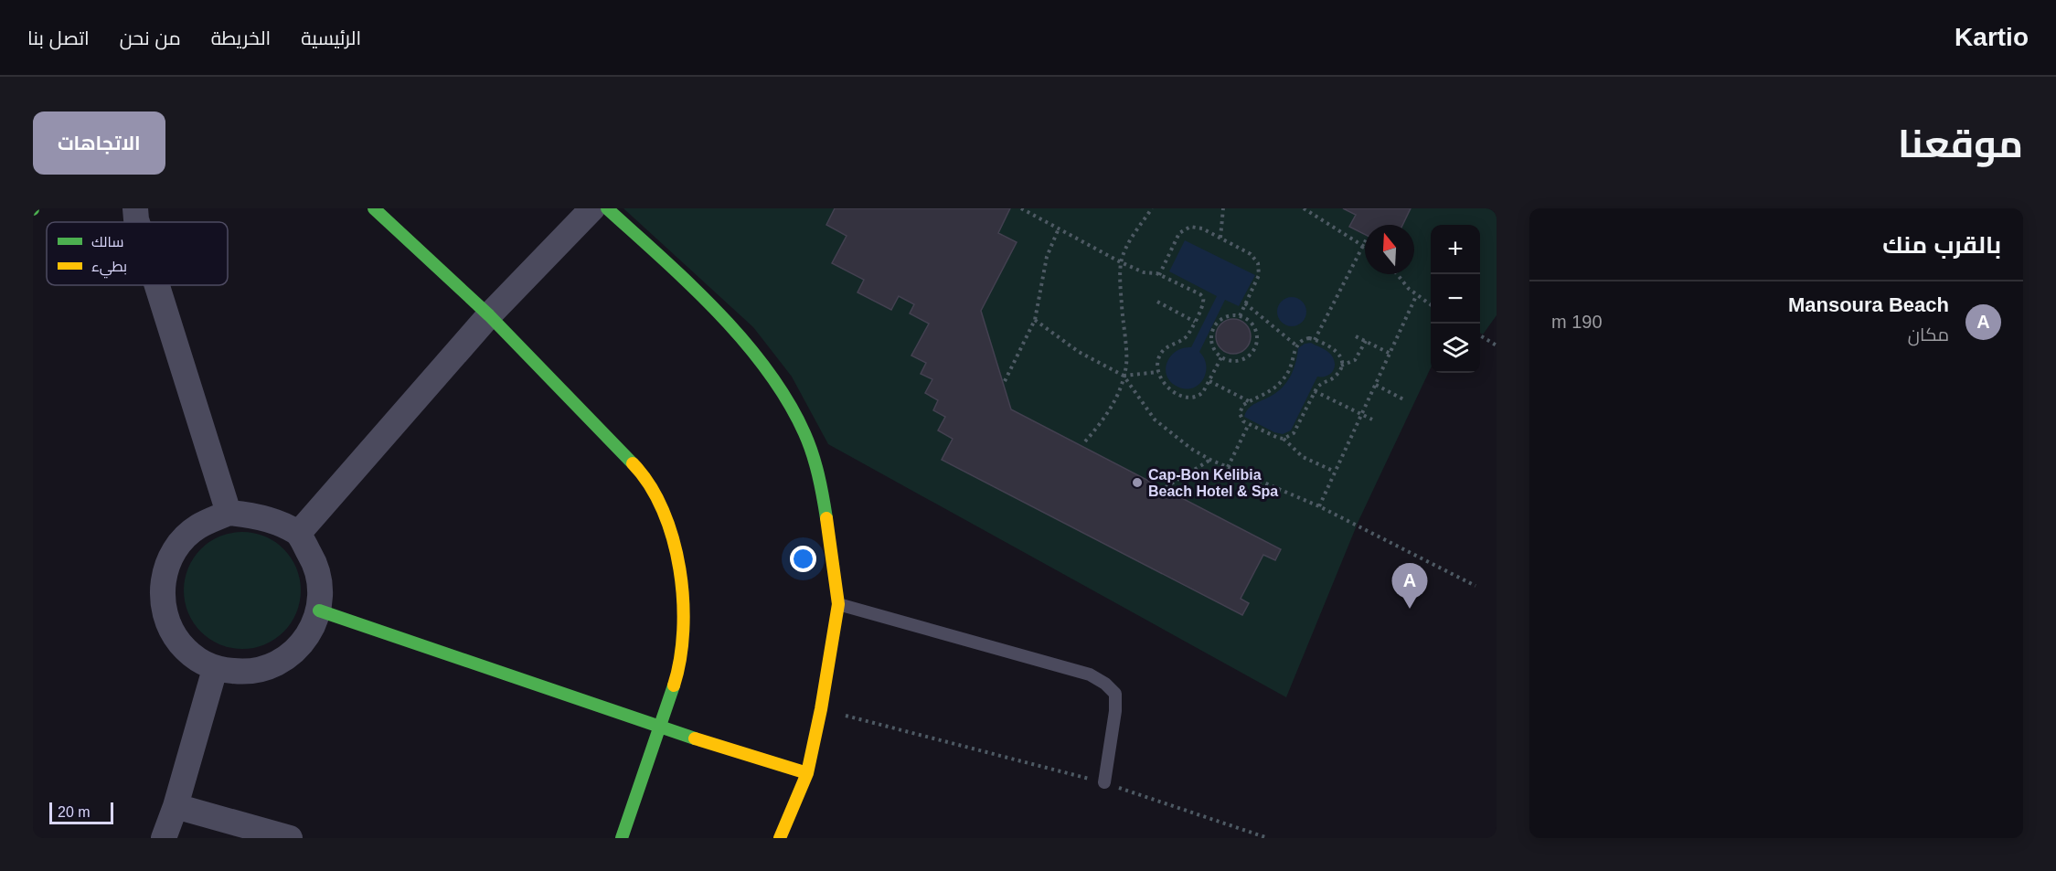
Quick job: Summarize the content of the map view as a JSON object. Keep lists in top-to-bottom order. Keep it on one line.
{"places":["Cap-Bon Kelibia Beach Hotel & Spa"],"legend":["سالك","بطيء"],"scale_bar":"20 m","north":"top","page":{"header":"Kartio","nav":["الرئيسية","الخريطة","من نحن","اتصل بنا"],"title":"موقعنا","buttons":"الاتجاهات","heading":"بالقرب منك","map_buttons":["+","−"],"list":[{"mark":"A","name":"Mansoura Beach","note":"مكان","value":"190 m"}],"pins":"A","scale":"20 m"}}
